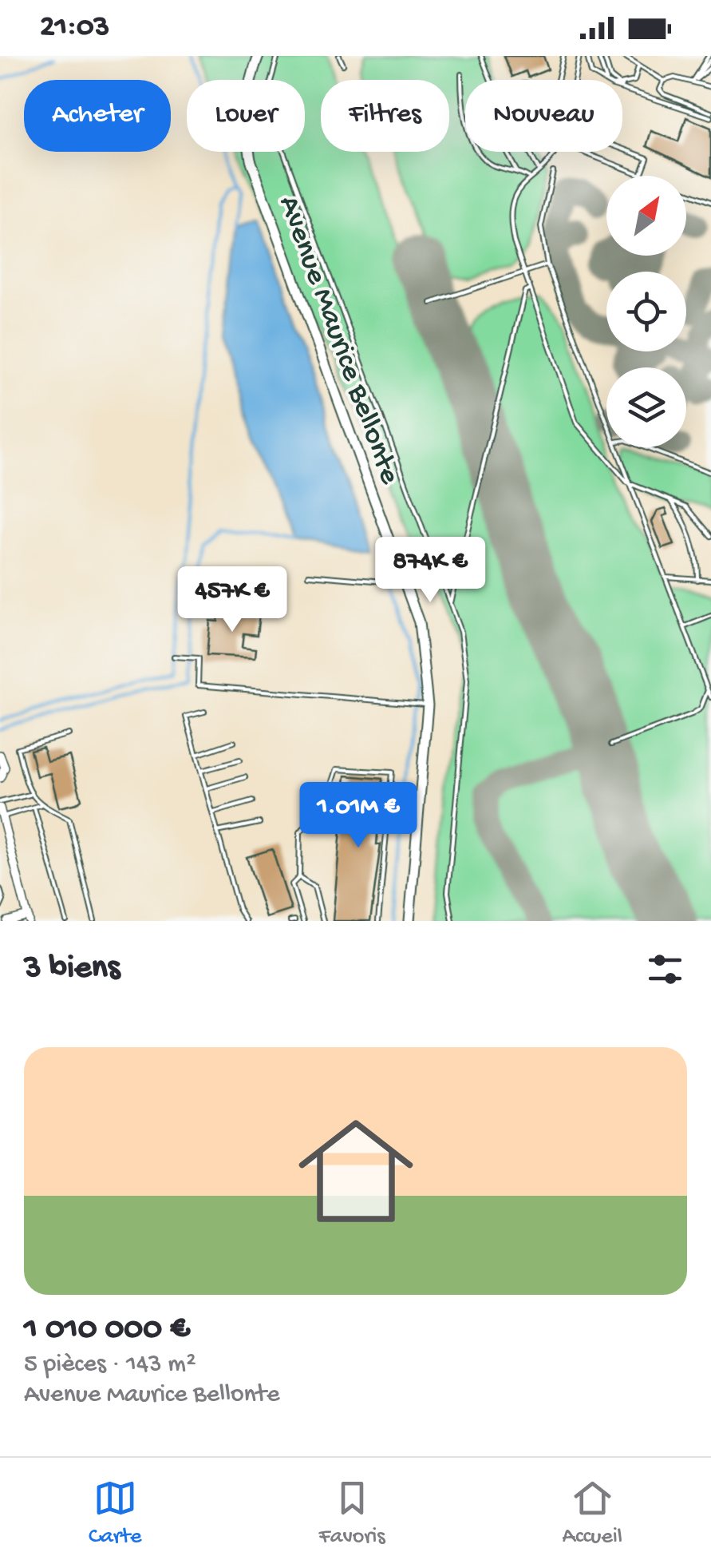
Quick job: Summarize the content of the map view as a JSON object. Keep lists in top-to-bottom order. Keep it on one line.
{"streets":{"street":["Avenue Maurice Bellonte"]},"north":"top right","page":{"status":"21:03","chip":["Acheter","Louer","Filtres","Nouveau"],"price":["874K €","457K €","1.01M €"],"heading":"3 biens","list":[{"name":"1 010 000 €","note":"5 pièces · 143 m² · Avenue Maurice Bellonte"}],"tabs":["Carte","Favoris","Accueil"]}}
